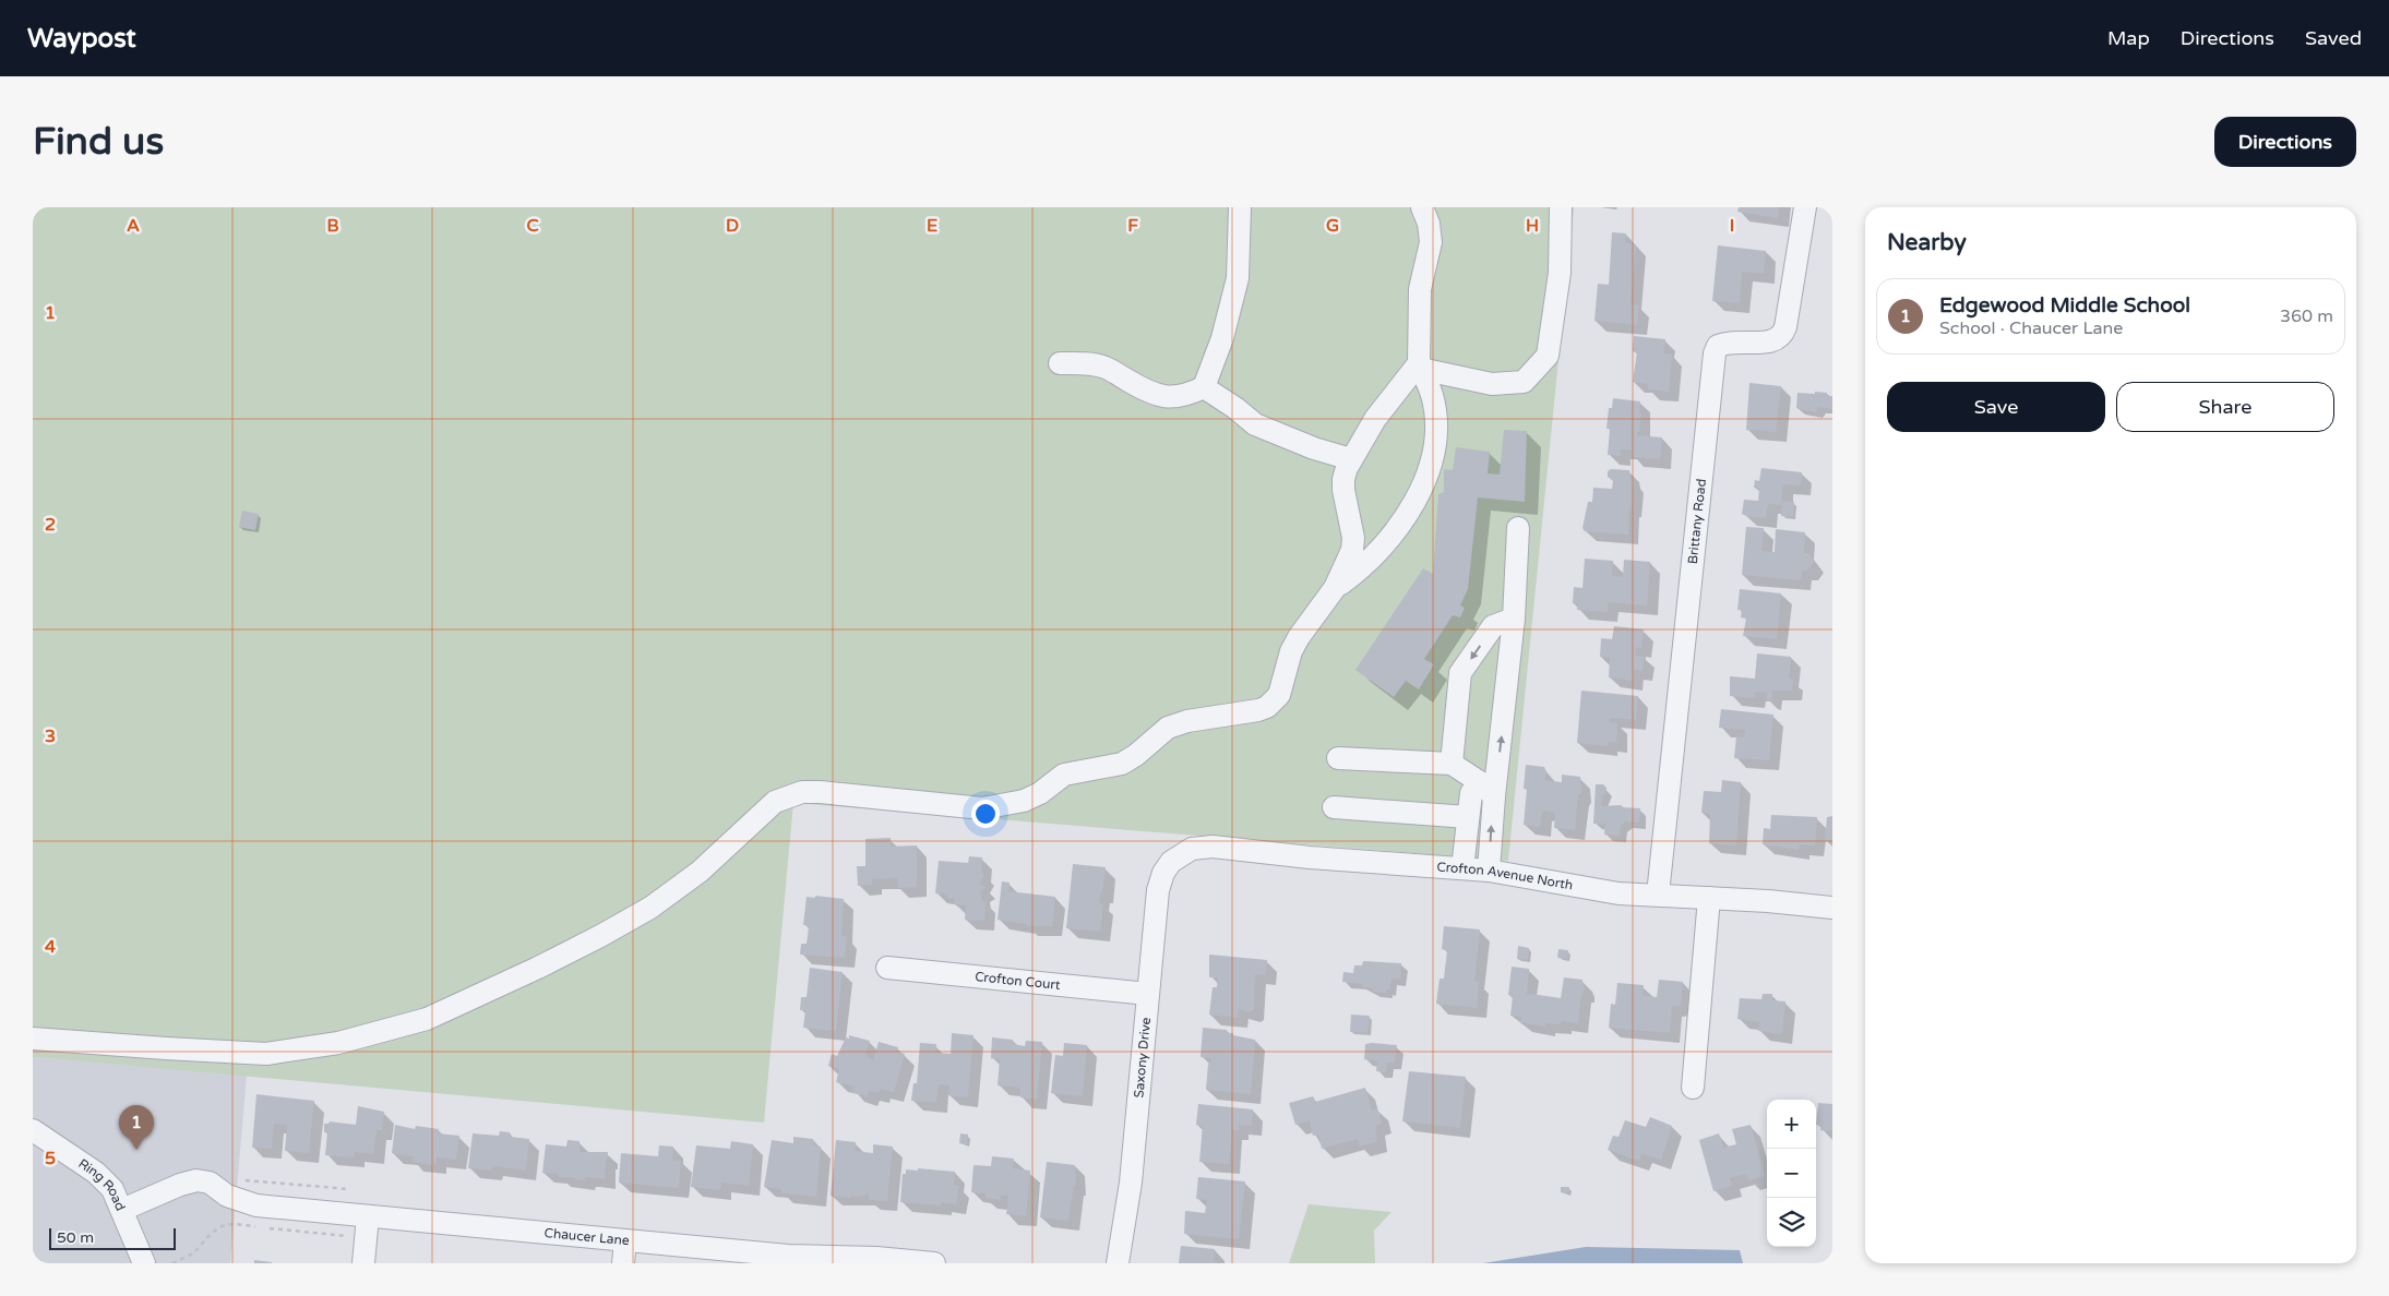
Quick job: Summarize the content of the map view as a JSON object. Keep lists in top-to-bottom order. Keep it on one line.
{"streets":{"street":["Brittany Road","Crofton Avenue North","Crofton Court","Saxony Drive","Ring Road","Chaucer Lane"]},"crossings":[["Brittany Road","Crofton Avenue North"],["Crofton Avenue North","Saxony Drive"],["Crofton Court","Saxony Drive"],["Ring Road","Chaucer Lane"]],"scale_bar":"50 m","page":{"header":"Waypost","nav":["Map","Directions","Saved"],"buttons":["Directions",["Save","Share"]],"title":"Find us","heading":"Nearby","list":[{"mark":"1","name":"Edgewood Middle School","note":"School · Chaucer Lane","value":"360 m"}],"map_buttons":["+","−"],"pins":"1","scale":"50 m"},"grid":{"columns":["A","B","C","D","E","F","G","H","I"],"rows":["1","2","3","4","5"]}}
